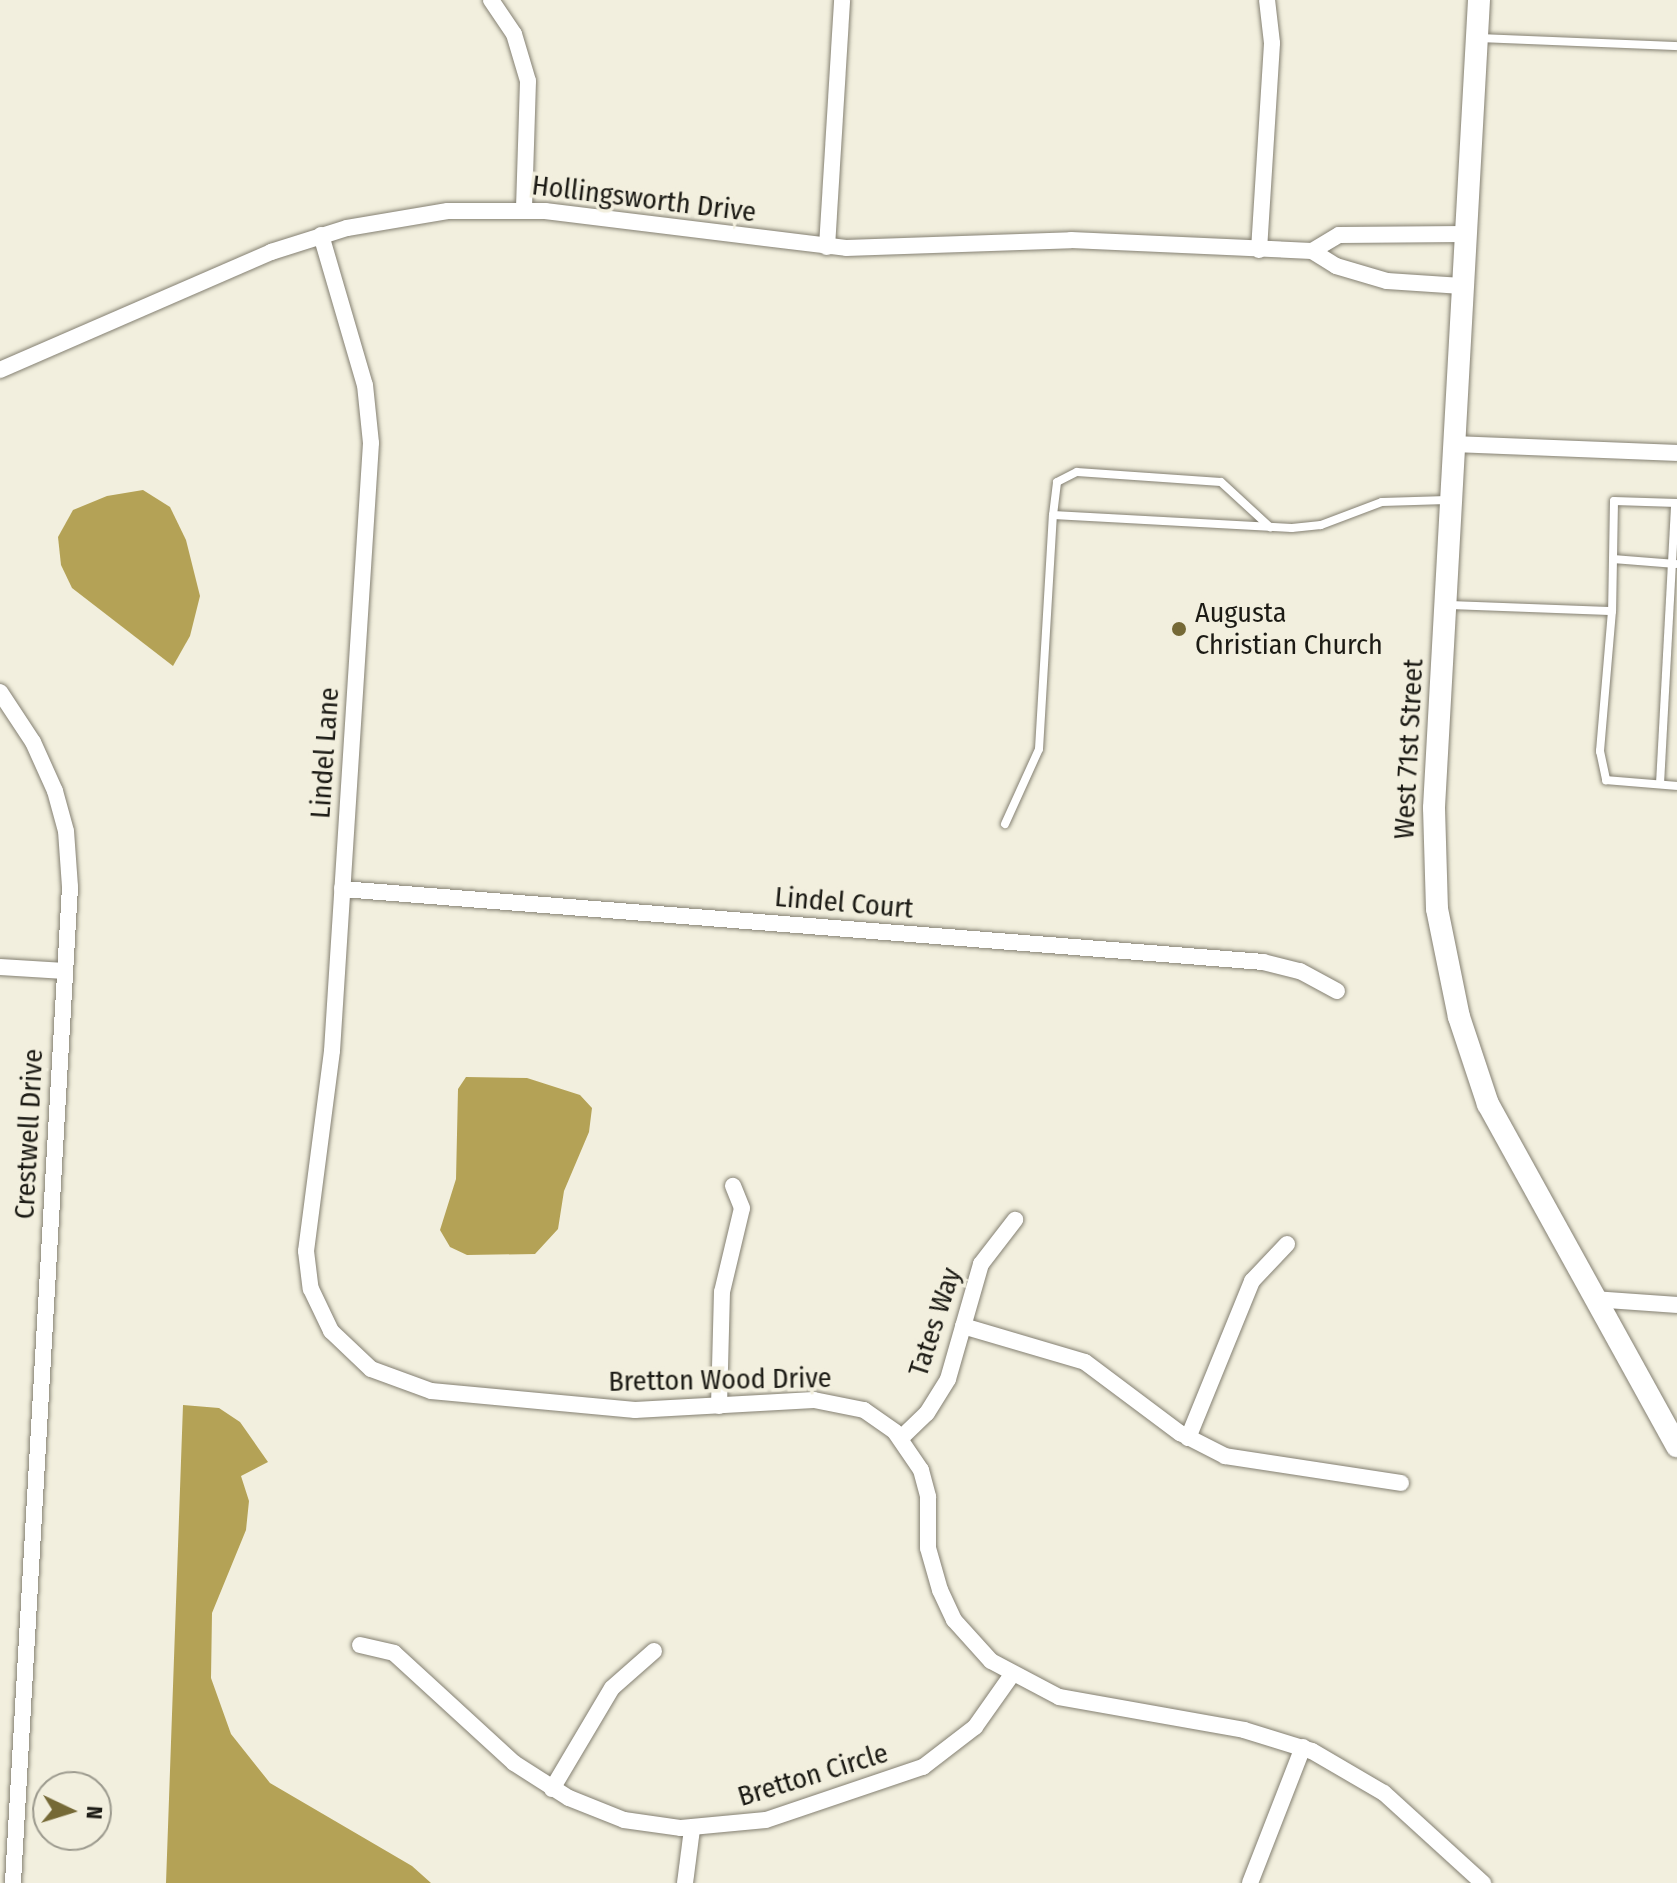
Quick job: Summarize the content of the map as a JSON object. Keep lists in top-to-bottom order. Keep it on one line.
{"streets":{"main road":["West 71st Street"],"street":["Hollingsworth Drive","Lindel Lane","Lindel Court","Crestwell Drive","Tates Way","Bretton Wood Drive","Bretton Circle"]},"crossings":[["Hollingsworth Drive","West 71st Street"],["Hollingsworth Drive","Lindel Lane"],["Lindel Lane","Lindel Court"],["Lindel Lane","Bretton Wood Drive"],["Tates Way","Bretton Wood Drive"],["Bretton Wood Drive","Bretton Circle"]],"places":["Augusta Christian Church"],"north":"right"}
